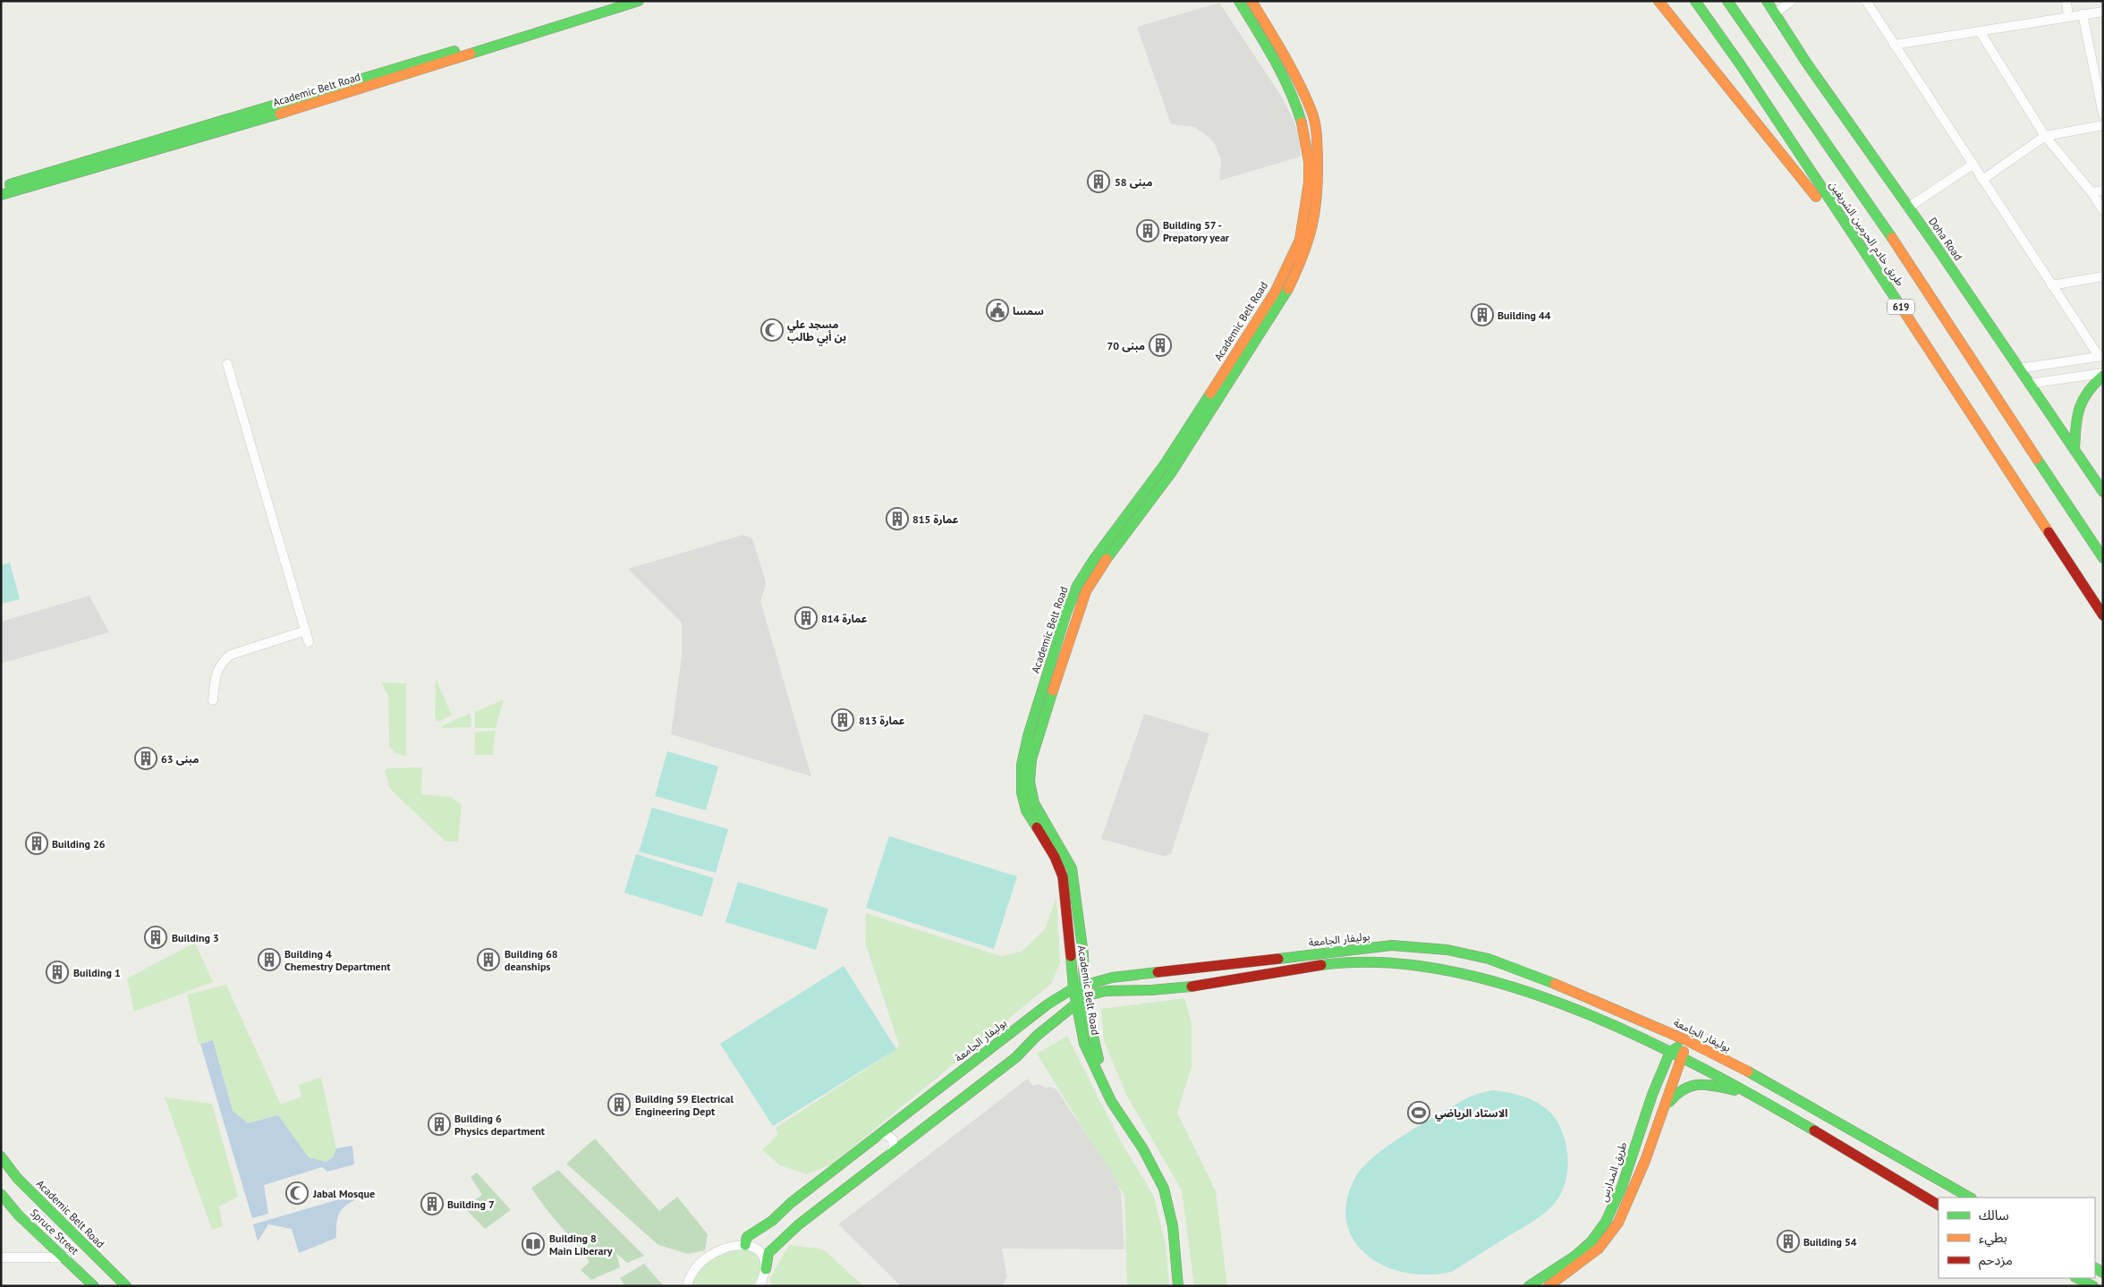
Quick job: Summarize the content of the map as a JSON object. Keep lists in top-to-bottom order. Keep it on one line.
{"streets":{"main road":["Academic Belt Road","طريق خادم الحرمين الشريفين","Doha Road","619","بوليفار الجامعة","طريق المدارس","Spruce Street"]},"crossings":[["Academic Belt Road","بوليفار الجامعة"]],"places":{"building":["مبنى 58","Building 57 - Prepatory year","Building 44","مبنى 70","عمارة 815","عمارة 814","عمارة 813","مبنى 63","Building 26","Building 3","Building 4 Chemestry Department","Building 68 deanships","Building 1","Building 59 Electrical Engineering Dept","Building 6 Physics department","Building 7","Building 54"],"public building":["سمسا"],"mosque":["مسجد علي بن أبي طالب","Jabal Mosque"],"sports":["الاستاد الرياضي"],"library":["Building 8 Main Liberary"]},"legend":["سالك","بطيء","مزدحم"]}
